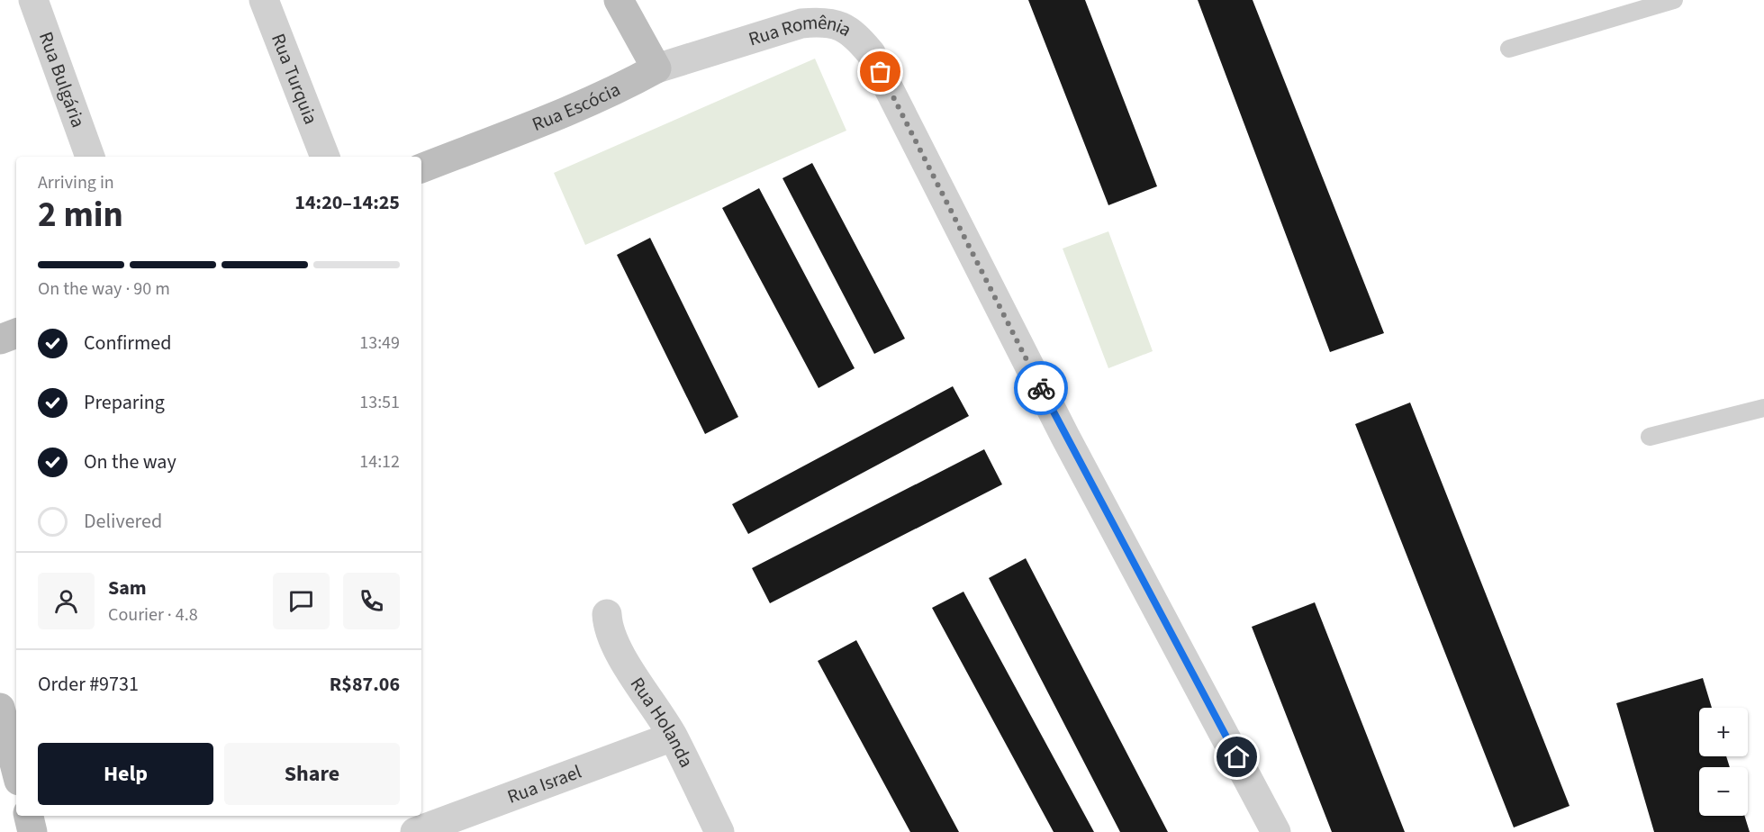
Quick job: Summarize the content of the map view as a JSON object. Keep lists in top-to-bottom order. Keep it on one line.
{"streets":{"street":["Rua Romênia","Rua Bulgária","Rua Turquia","Rua Escócia","Rua Holanda","Rua Israel"]},"crossings":[["Rua Romênia","Rua Escócia"],["Rua Holanda","Rua Israel"]],"page":{"heading":["2 min","Arriving in","14:20–14:25"],"panel":["Sam","Courier · 4.8","Order #9731","R$87.06"],"bar":"On the way · 90 m","list":[["Confirmed","13:49"],["Preparing","13:51"],["On the way","14:12"],"Delivered"],"map_buttons":["+","−"],"buttons":["Help","Share"]}}
